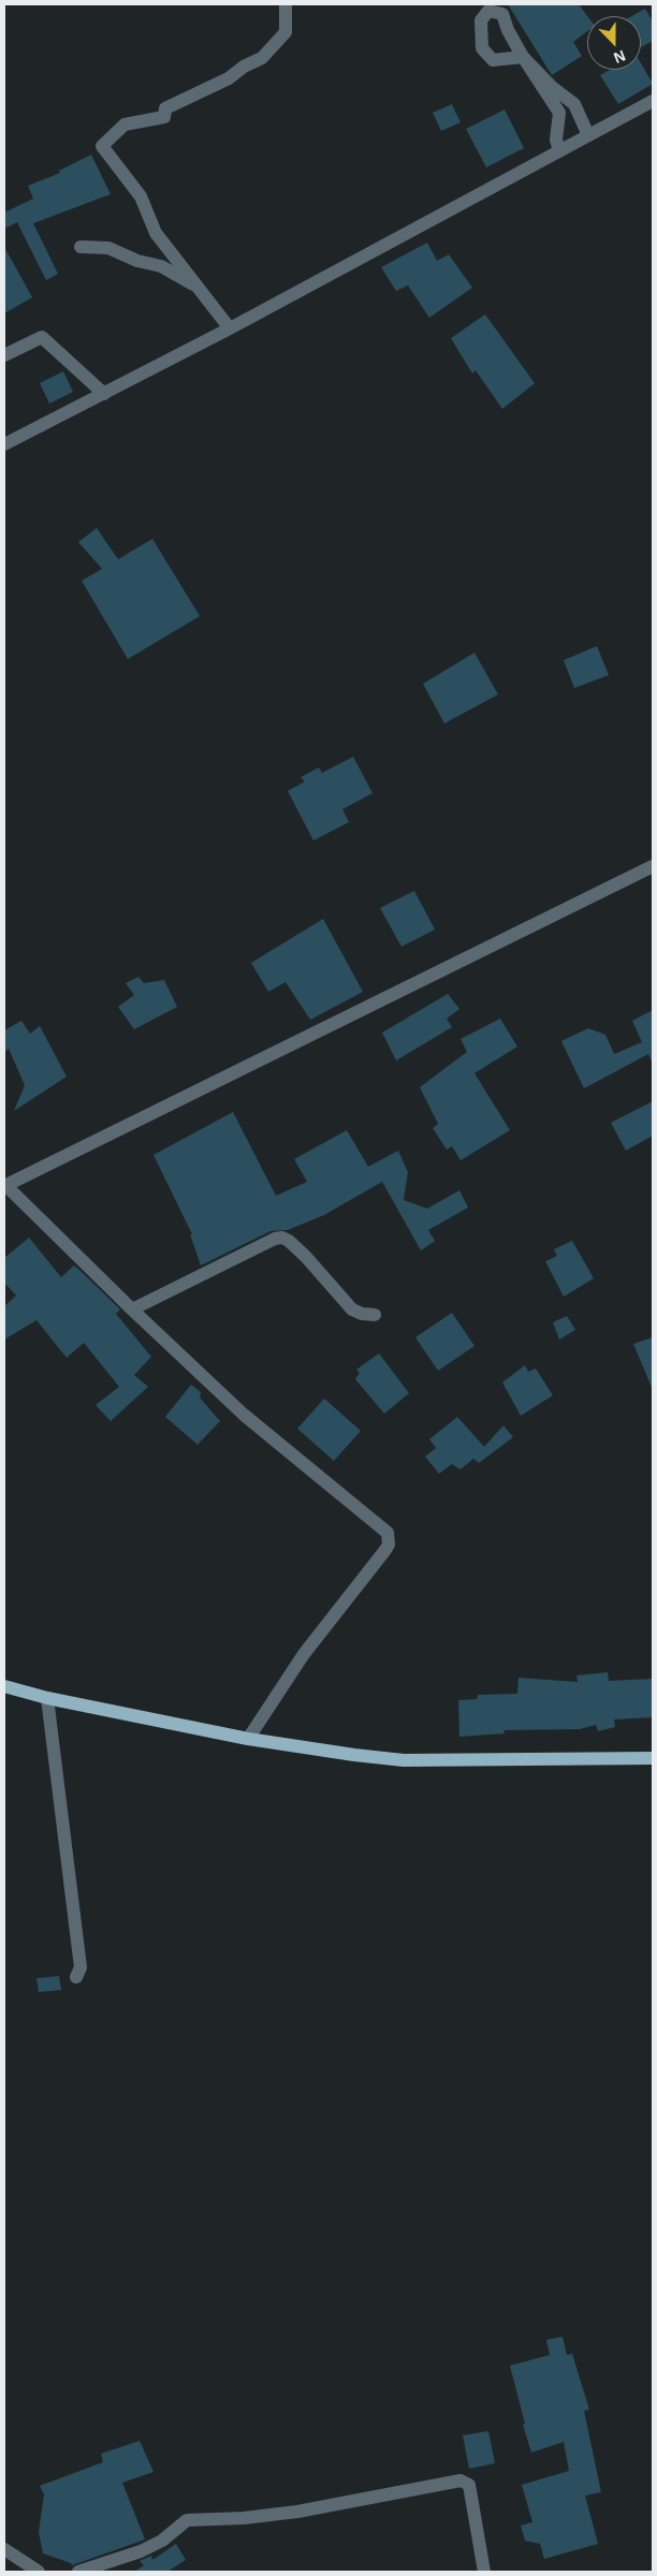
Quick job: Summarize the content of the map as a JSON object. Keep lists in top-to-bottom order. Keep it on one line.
{"north":"bottom"}
